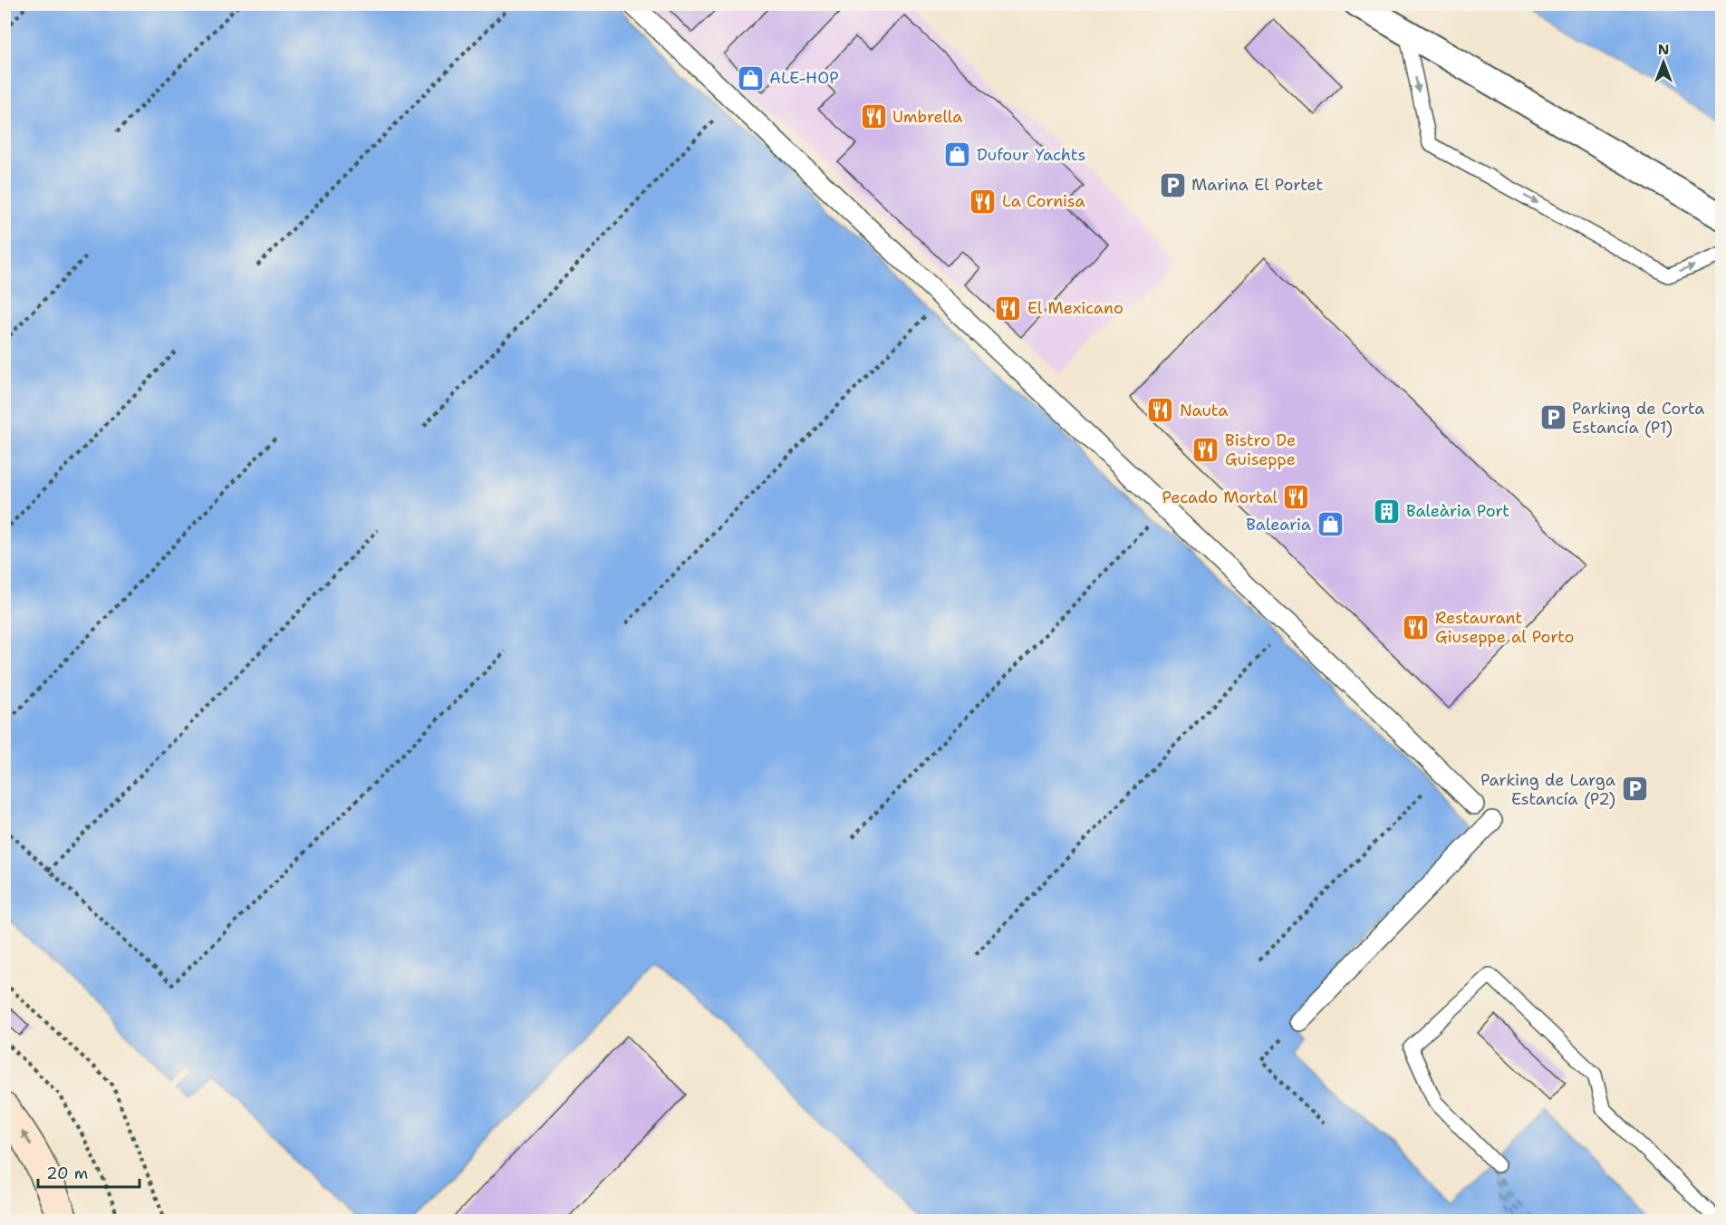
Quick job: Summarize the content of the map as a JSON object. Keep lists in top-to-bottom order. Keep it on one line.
{"places":{"shop":["ALE-HOP","Dufour Yachts","Balearia"],"restaurant":["Umbrella","La Cornisa","El Mexicano","Nauta","Bistro De Guiseppe","Pecado Mortal","Restaurant Giuseppe al Porto"],"parking":["Marina El Portet","Parking de Corta Estancía (P1)","Parking de Larga Estancía (P2)"],"building":["Baleària Port"]},"scale_bar":"20 m","north":"top"}
